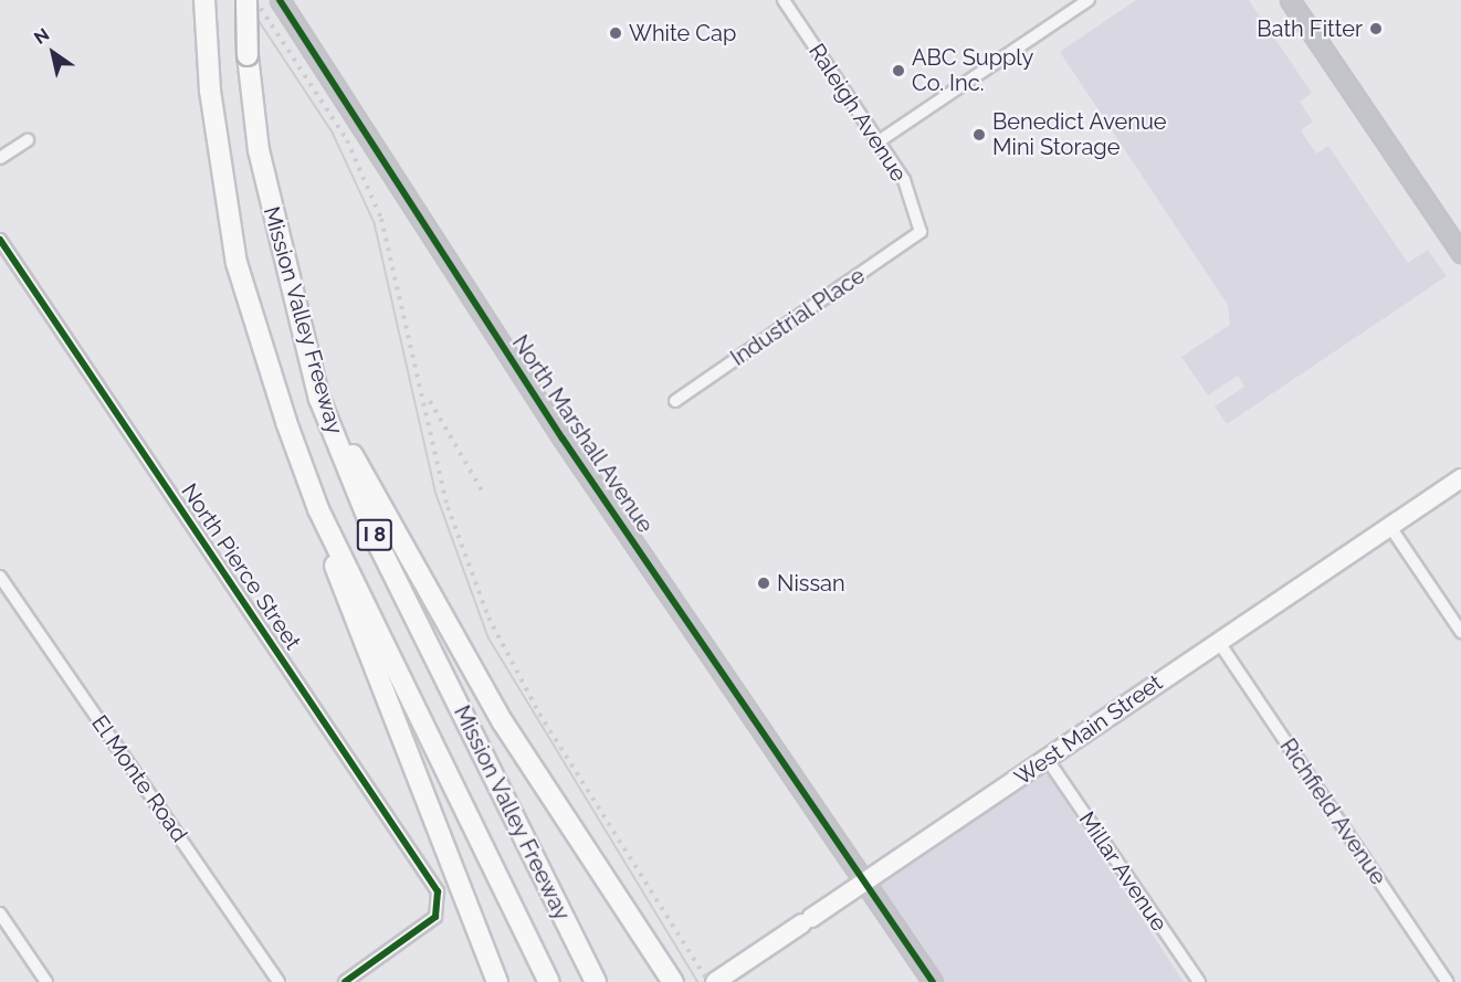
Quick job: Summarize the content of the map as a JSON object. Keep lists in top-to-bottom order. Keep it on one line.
{"streets":{"highway":["Mission Valley Freeway","I 8"],"main road":["North Marshall Avenue","West Main Street"],"street":["Raleigh Avenue","Industrial Place","North Pierce Street","El Monte Road","Richfield Avenue","Millar Avenue"]},"crossings":[["Raleigh Avenue","Industrial Place"],["North Marshall Avenue","West Main Street"],["West Main Street","Richfield Avenue"],["West Main Street","Millar Avenue"]],"places":["Bath Fitter","White Cap","ABC Supply Co. Inc.","Benedict Avenue Mini Storage","Nissan"],"north":"top left"}
